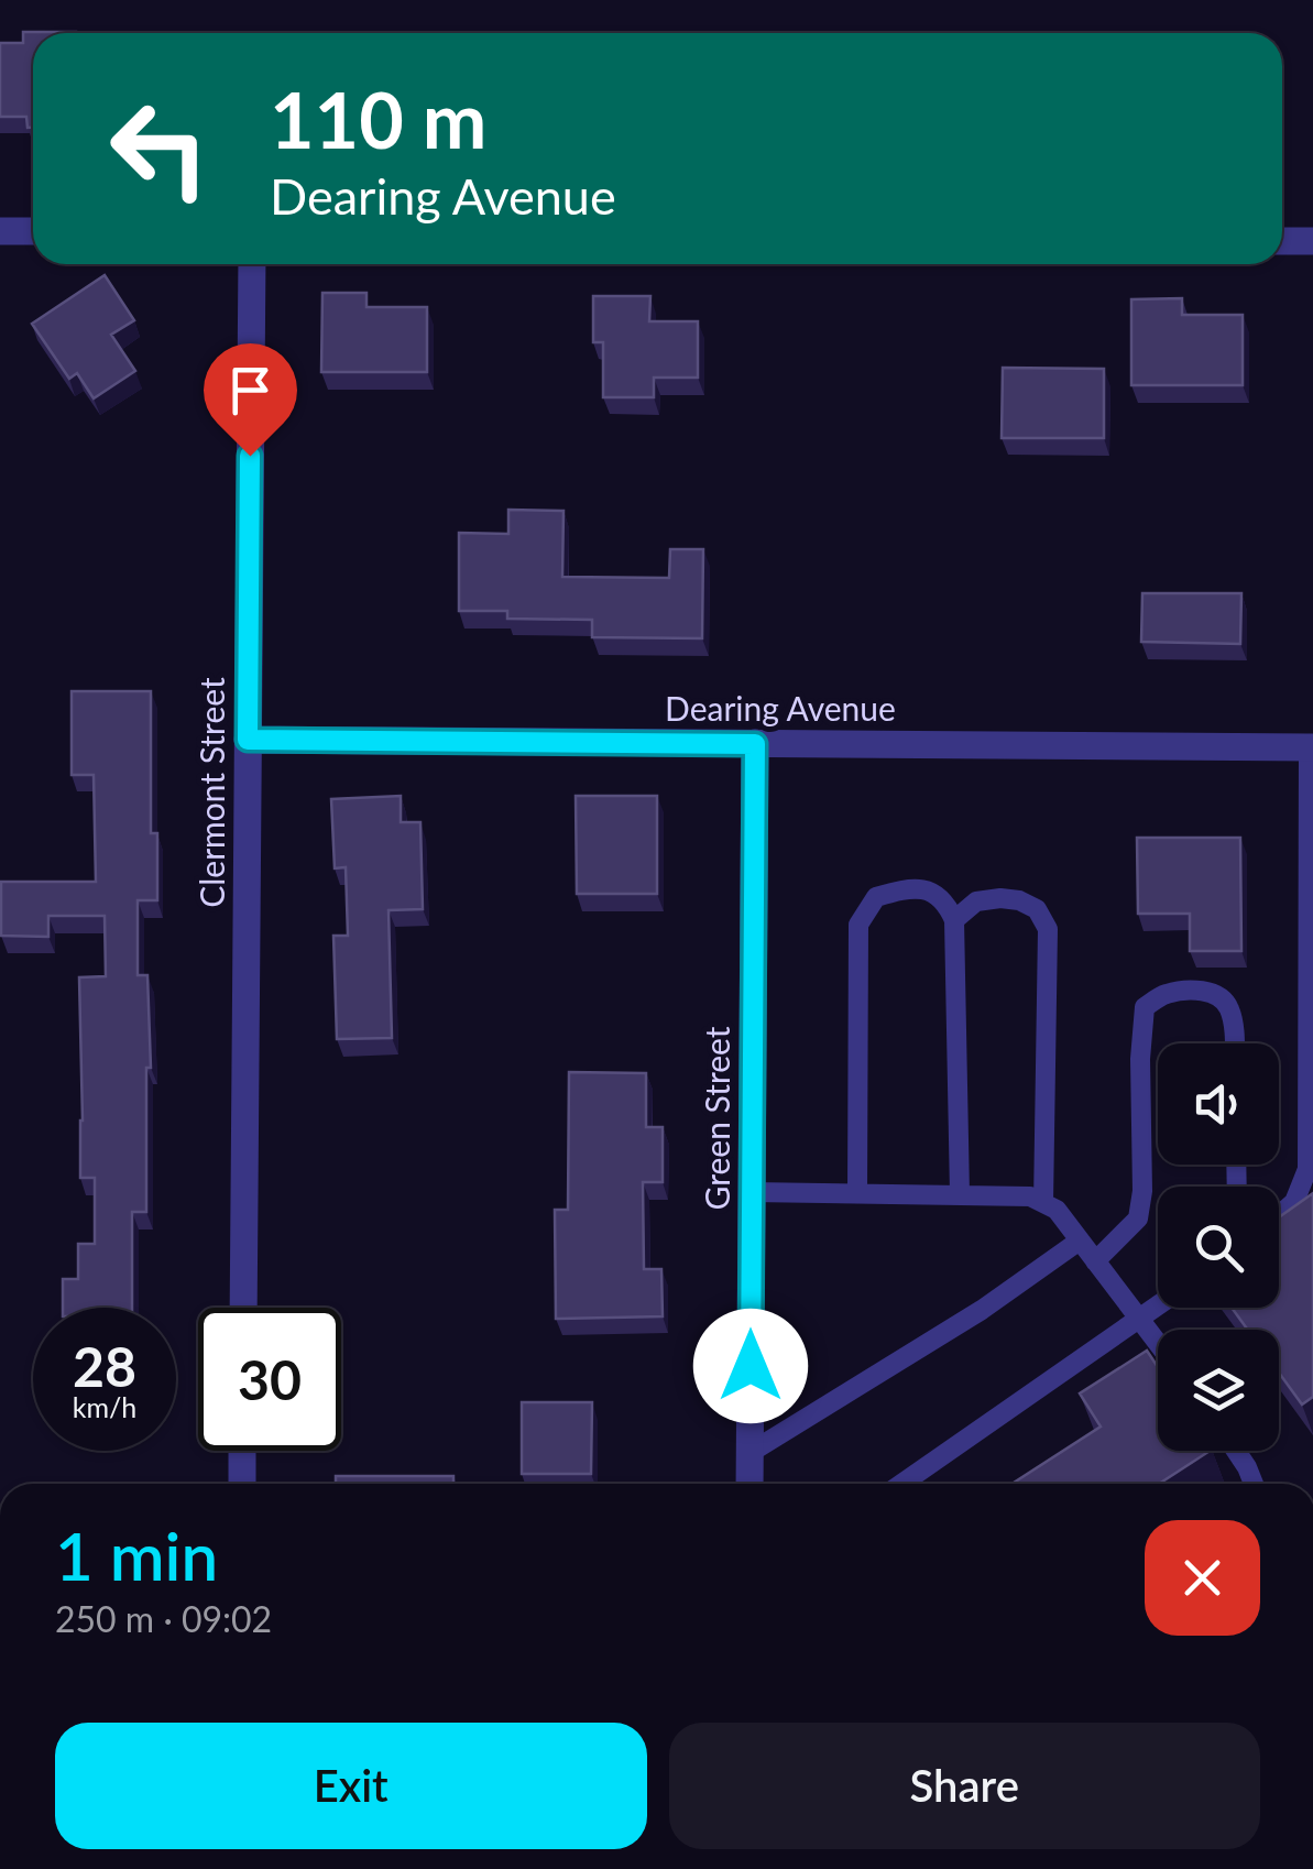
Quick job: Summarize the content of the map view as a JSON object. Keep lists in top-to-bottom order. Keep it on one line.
{"streets":{"street":["Dearing Avenue","Clermont Street","Green Street"]},"crossings":[["Dearing Avenue","Clermont Street"],["Dearing Avenue","Green Street"]],"page":{"turn":["110 m","Dearing Avenue"],"speed":"28 km/h","limit":"30","heading":["1 min","250 m · 09:02"],"buttons":["Exit","Share"]}}
